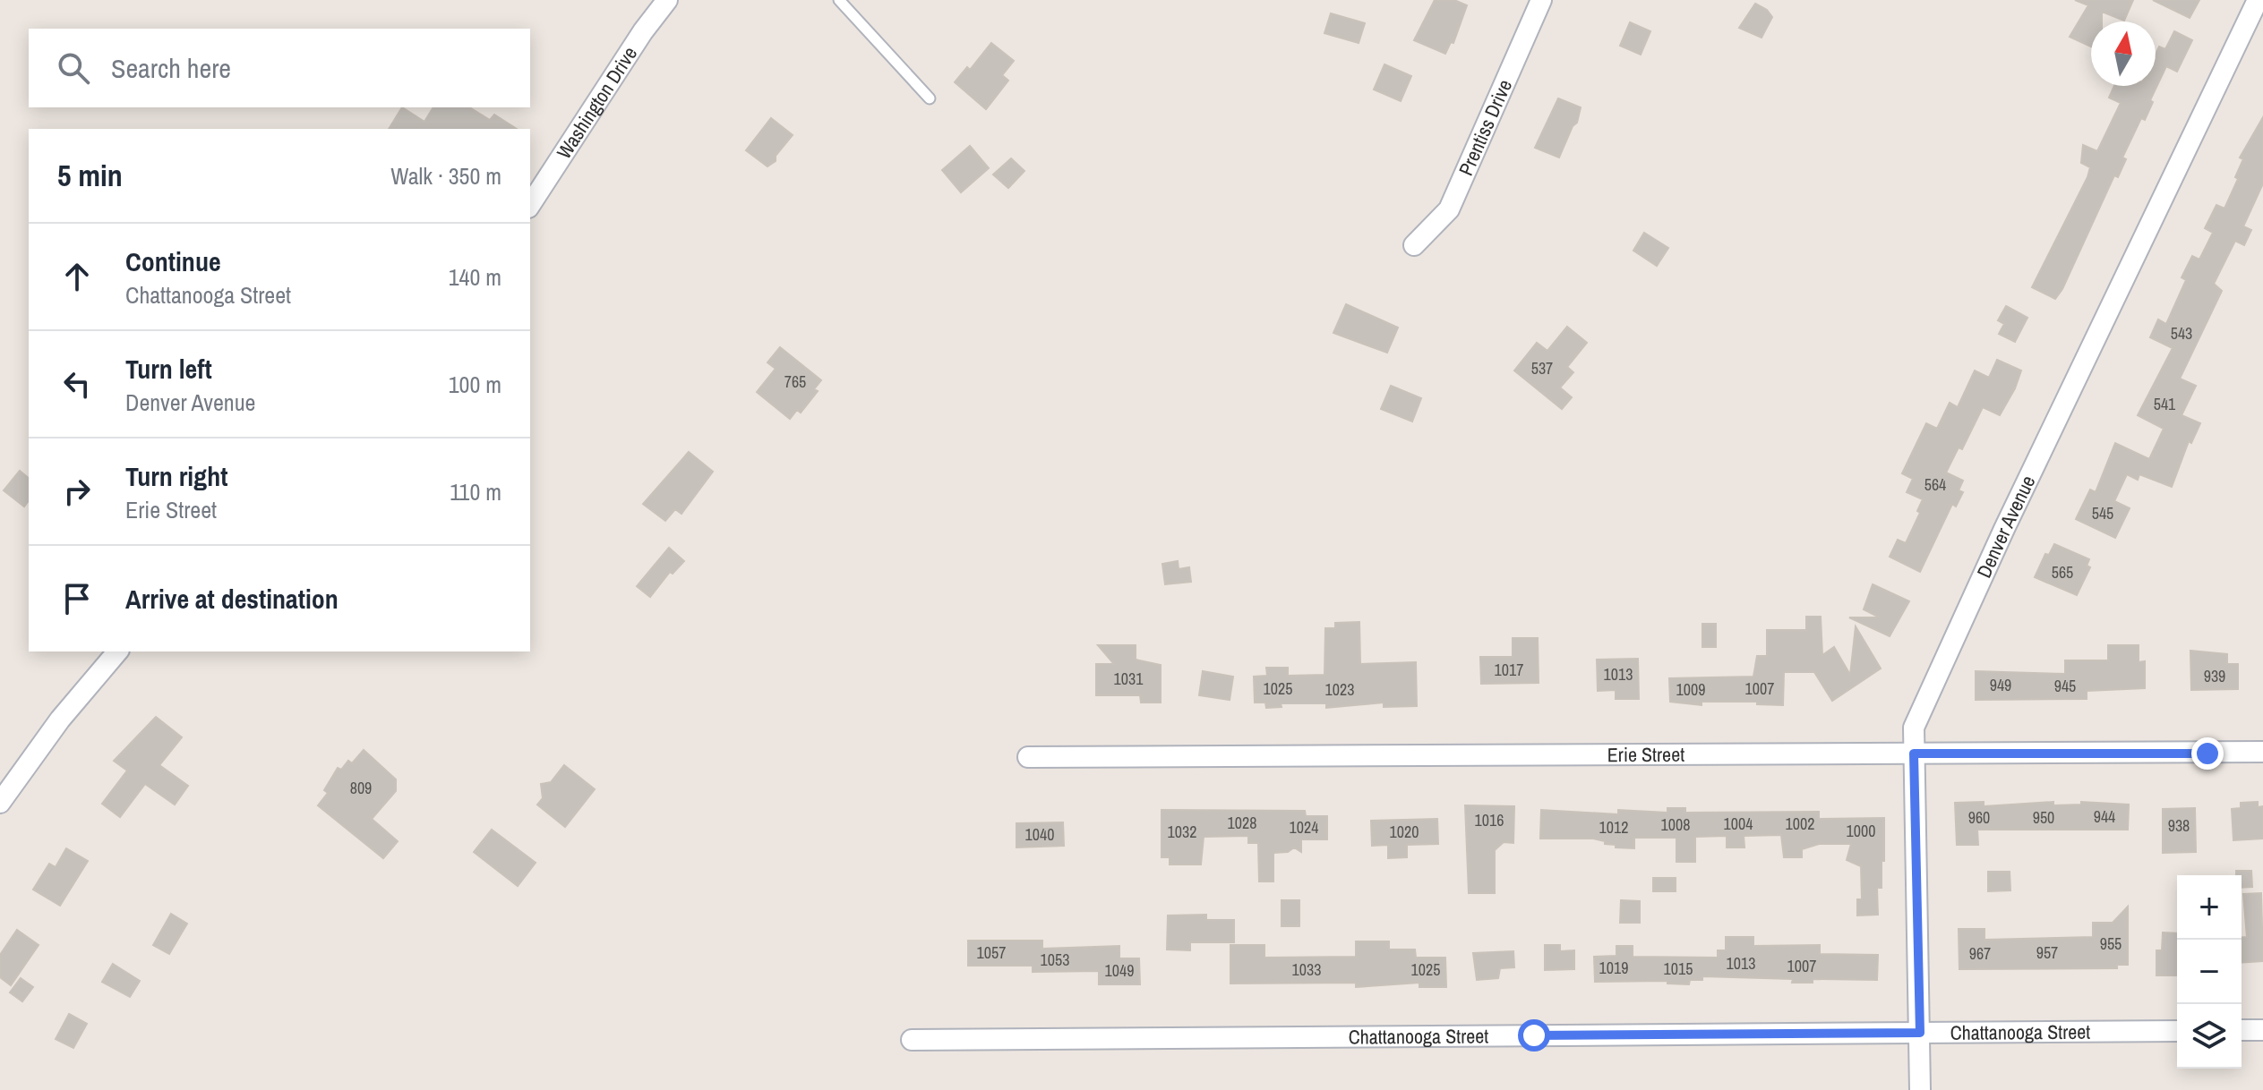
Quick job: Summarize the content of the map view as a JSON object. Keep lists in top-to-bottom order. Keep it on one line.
{"streets":{"street":["Washington Drive","Prentiss Drive","Denver Avenue","Erie Street","Chattanooga Street"]},"crossings":[["Denver Avenue","Erie Street"],["Denver Avenue","Chattanooga Street"]],"house_numbers":["543","537","765","541","564","545","565","1017","1013","939","1031","949","945","1025","1007","1023","1009","809","944","960","950","1016","1028","1004","1002","1008","938","1024","1012","1000","1032","1020","1040","955","1057","957","967","1053","1013","1007","1019","1015","1033","1025","1049"],"north":"top","page":{"search":"Search here","heading":["5 min","Walk · 350 m"],"list":[["Continue","Chattanooga Street","140 m"],["Turn left","Denver Avenue","100 m"],["Turn right","Erie Street","110 m"],"Arrive at destination"],"map_buttons":["+","−"]}}
